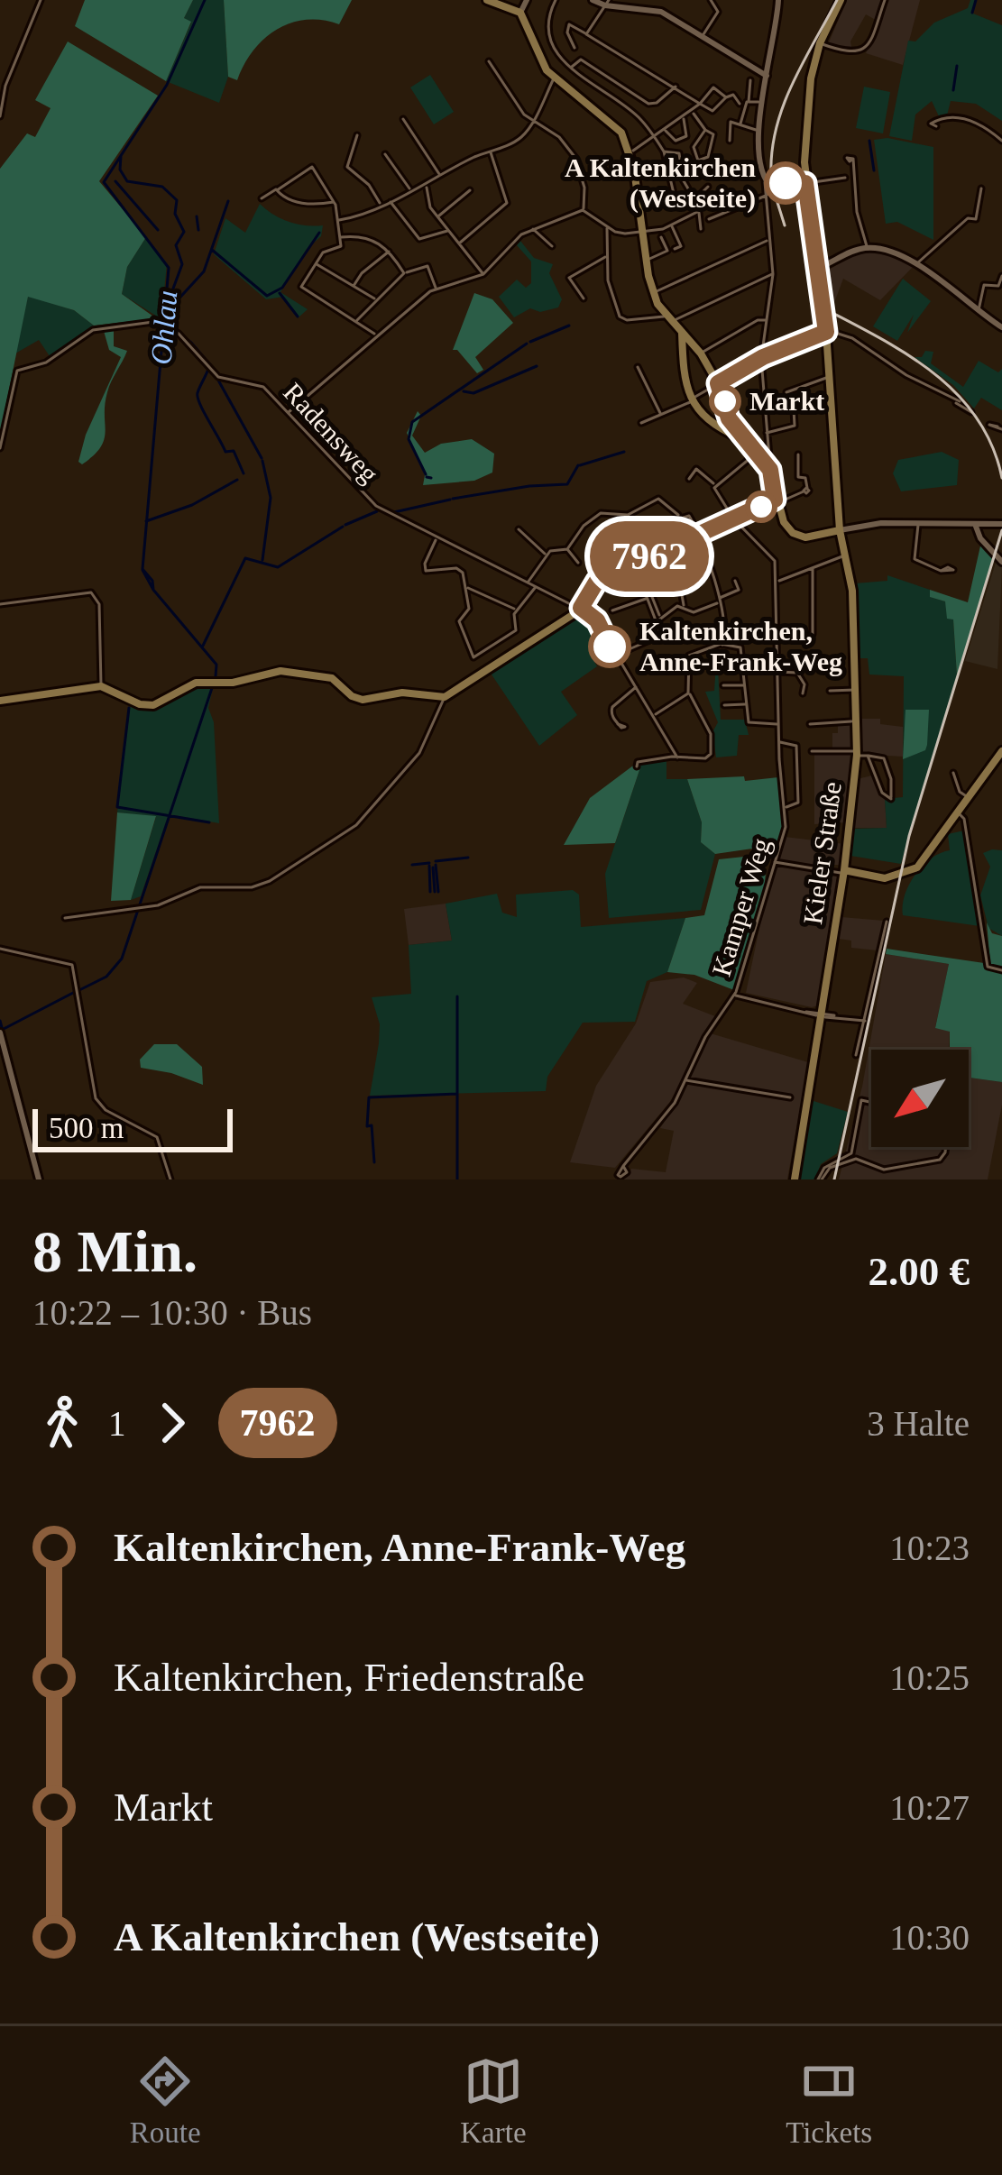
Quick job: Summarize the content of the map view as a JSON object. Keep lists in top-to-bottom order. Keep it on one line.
{"streets":{"main road":["Kieler Straße"],"street":["Radensweg","Kamper Weg"]},"water":["Ohlau"],"places":["A Kaltenkirchen (Westseite)","Markt","Kaltenkirchen, Anne-Frank-Weg"],"lines":["bus line 7962"],"scale_bar":"500 m","north":"bottom left","page":{"on_map":"7962","scale":"500 m","heading":["8 Min.","10:22 – 10:30 · Bus","2.00 €"],"legs":["1","7962","3 Halte"],"list":[{"name":"Kaltenkirchen, Anne-Frank-Weg","value":"10:23"},{"name":"Kaltenkirchen, Friedenstraße","value":"10:25"},{"name":"Markt","value":"10:27"},{"name":"A Kaltenkirchen (Westseite)","value":"10:30"}],"tabs":["Route","Karte","Tickets"]}}
